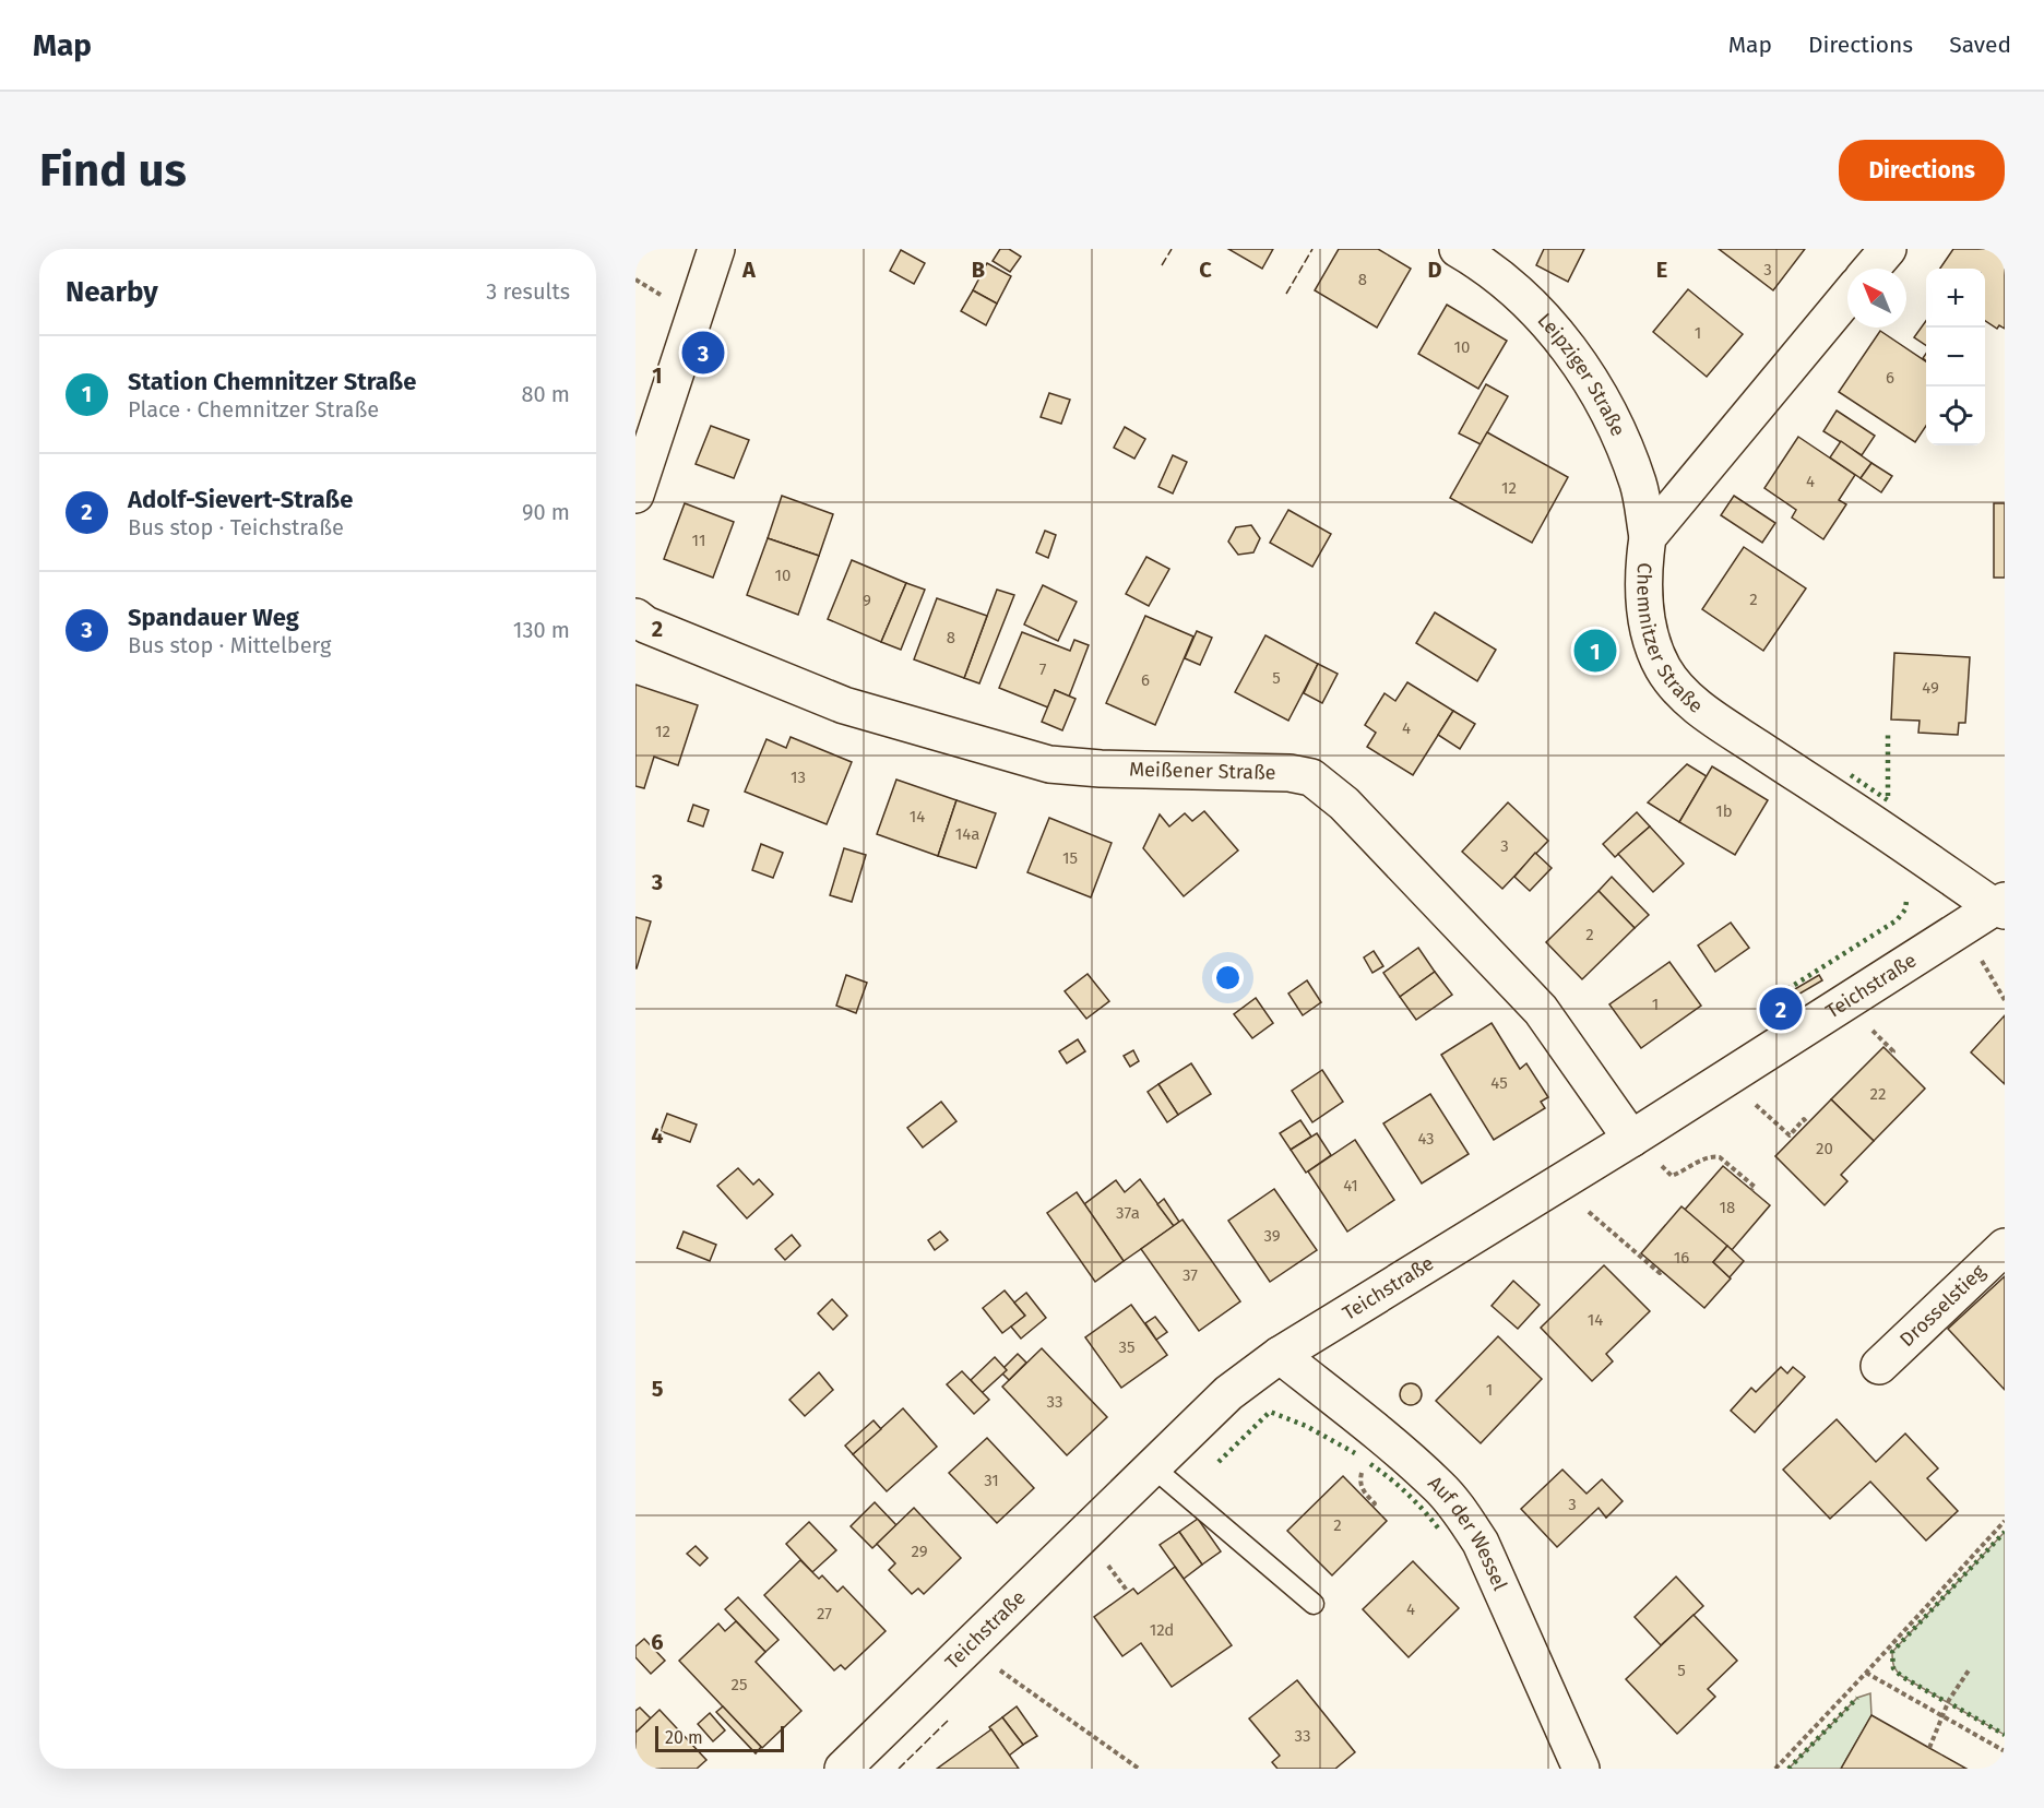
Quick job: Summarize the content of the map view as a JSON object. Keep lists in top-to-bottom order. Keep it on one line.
{"streets":{"street":["Leipziger Straße","Chemnitzer Straße","Meißener Straße","Teichstraße","Drosselstieg","Auf der Wessel"]},"crossings":[["Leipziger Straße","Chemnitzer Straße"],["Chemnitzer Straße","Teichstraße"],["Meißener Straße","Teichstraße"],["Teichstraße","Auf der Wessel"]],"house_numbers":["3","8","1","10","6","4","12","11","10","2","9","8","7","5","6","49","4","12","13","1b","14","14a","3","15","2","1","45","22","43","20","41","18","37a","39","16","37","14","35","1","33","31","3","2","29","4","27","12d","5","25","33"],"scale_bar":"20 m","north":"top left","page":{"header":"Map","nav":["Map","Directions","Saved"],"buttons":"Directions","title":"Find us","heading":["Nearby","3 results"],"map_buttons":["+","−"],"pins":["3","1","2"],"list":[{"mark":"1","name":"Station Chemnitzer Straße","note":"Place · Chemnitzer Straße","value":"80 m"},{"mark":"2","name":"Adolf-Sievert-Straße","note":"Bus stop · Teichstraße","value":"90 m"},{"mark":"3","name":"Spandauer Weg","note":"Bus stop · Mittelberg","value":"130 m"}],"scale":"20 m"},"grid":{"columns":["A","B","C","D","E"],"rows":["1","2","3","4","5","6"]}}
